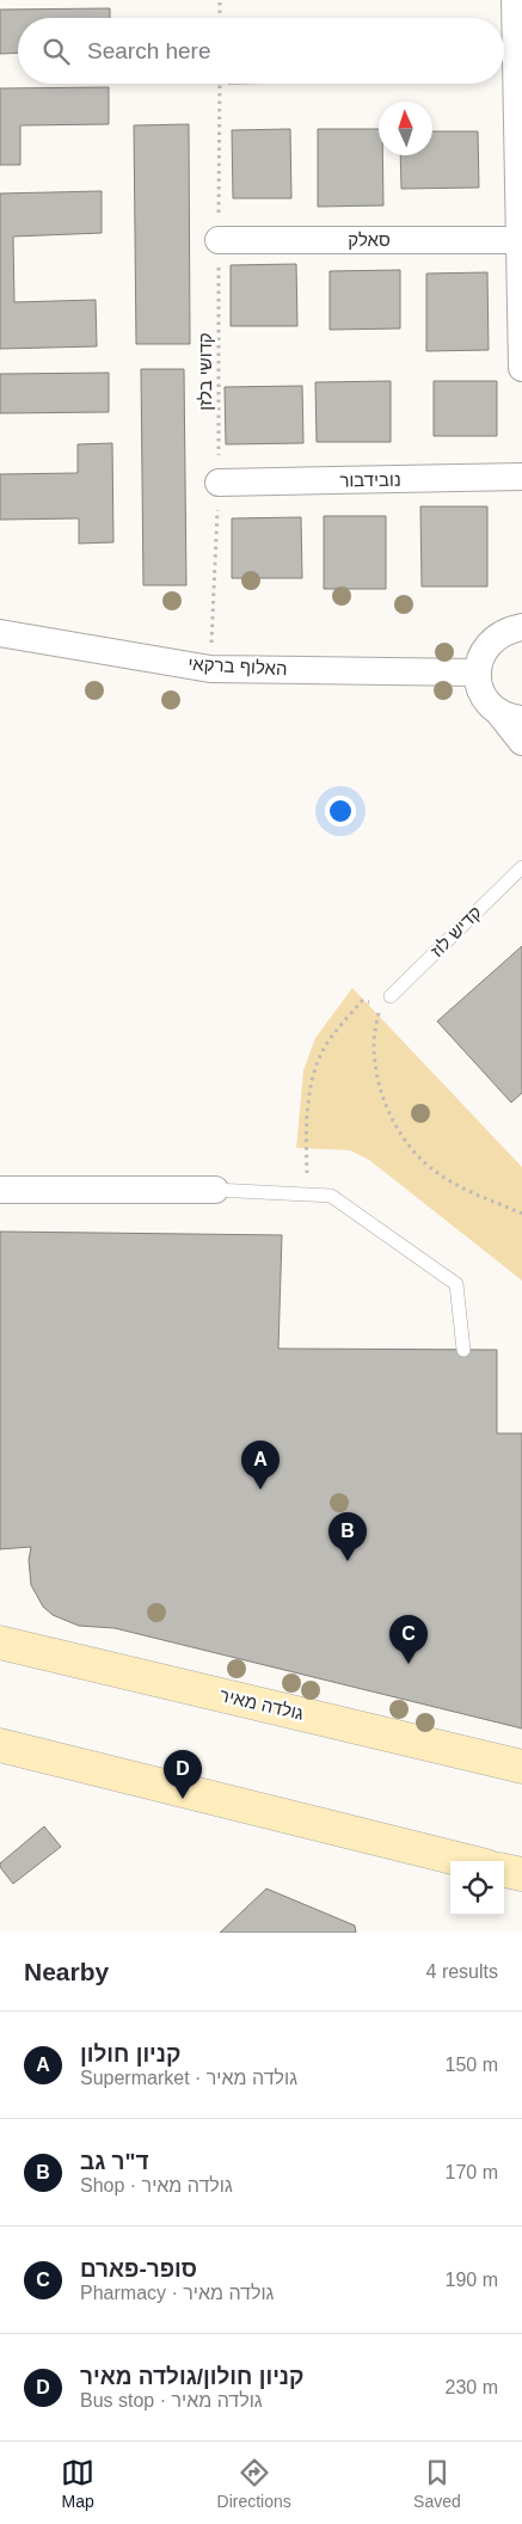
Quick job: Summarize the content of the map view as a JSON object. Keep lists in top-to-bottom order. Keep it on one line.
{"streets":{"main road":["גולדה מאיר"],"street":["סאלק","נובידבור","האלוף ברקאי"],"lane":["קדיש לוז"],"path":["קדושי בלזן"]},"crossings":[["סאלק","קדושי בלזן"],["קדושי בלזן","נובידבור"],["קדושי בלזן","האלוף ברקאי"]],"north":"top","page":{"search":"Search here","pins":["A","B","C","D"],"heading":["Nearby","4 results"],"list":[{"mark":"A","name":"קניון חולון","note":"Supermarket · גולדה מאיר","value":"150 m"},{"mark":"B","name":"ד\"ר גב","note":"Shop · גולדה מאיר","value":"170 m"},{"mark":"C","name":"סופר-פארם","note":"Pharmacy · גולדה מאיר","value":"190 m"},{"mark":"D","name":"קניון חולון/גולדה מאיר","note":"Bus stop · גולדה מאיר","value":"230 m"}],"nav":["Map","Directions","Saved"]}}
